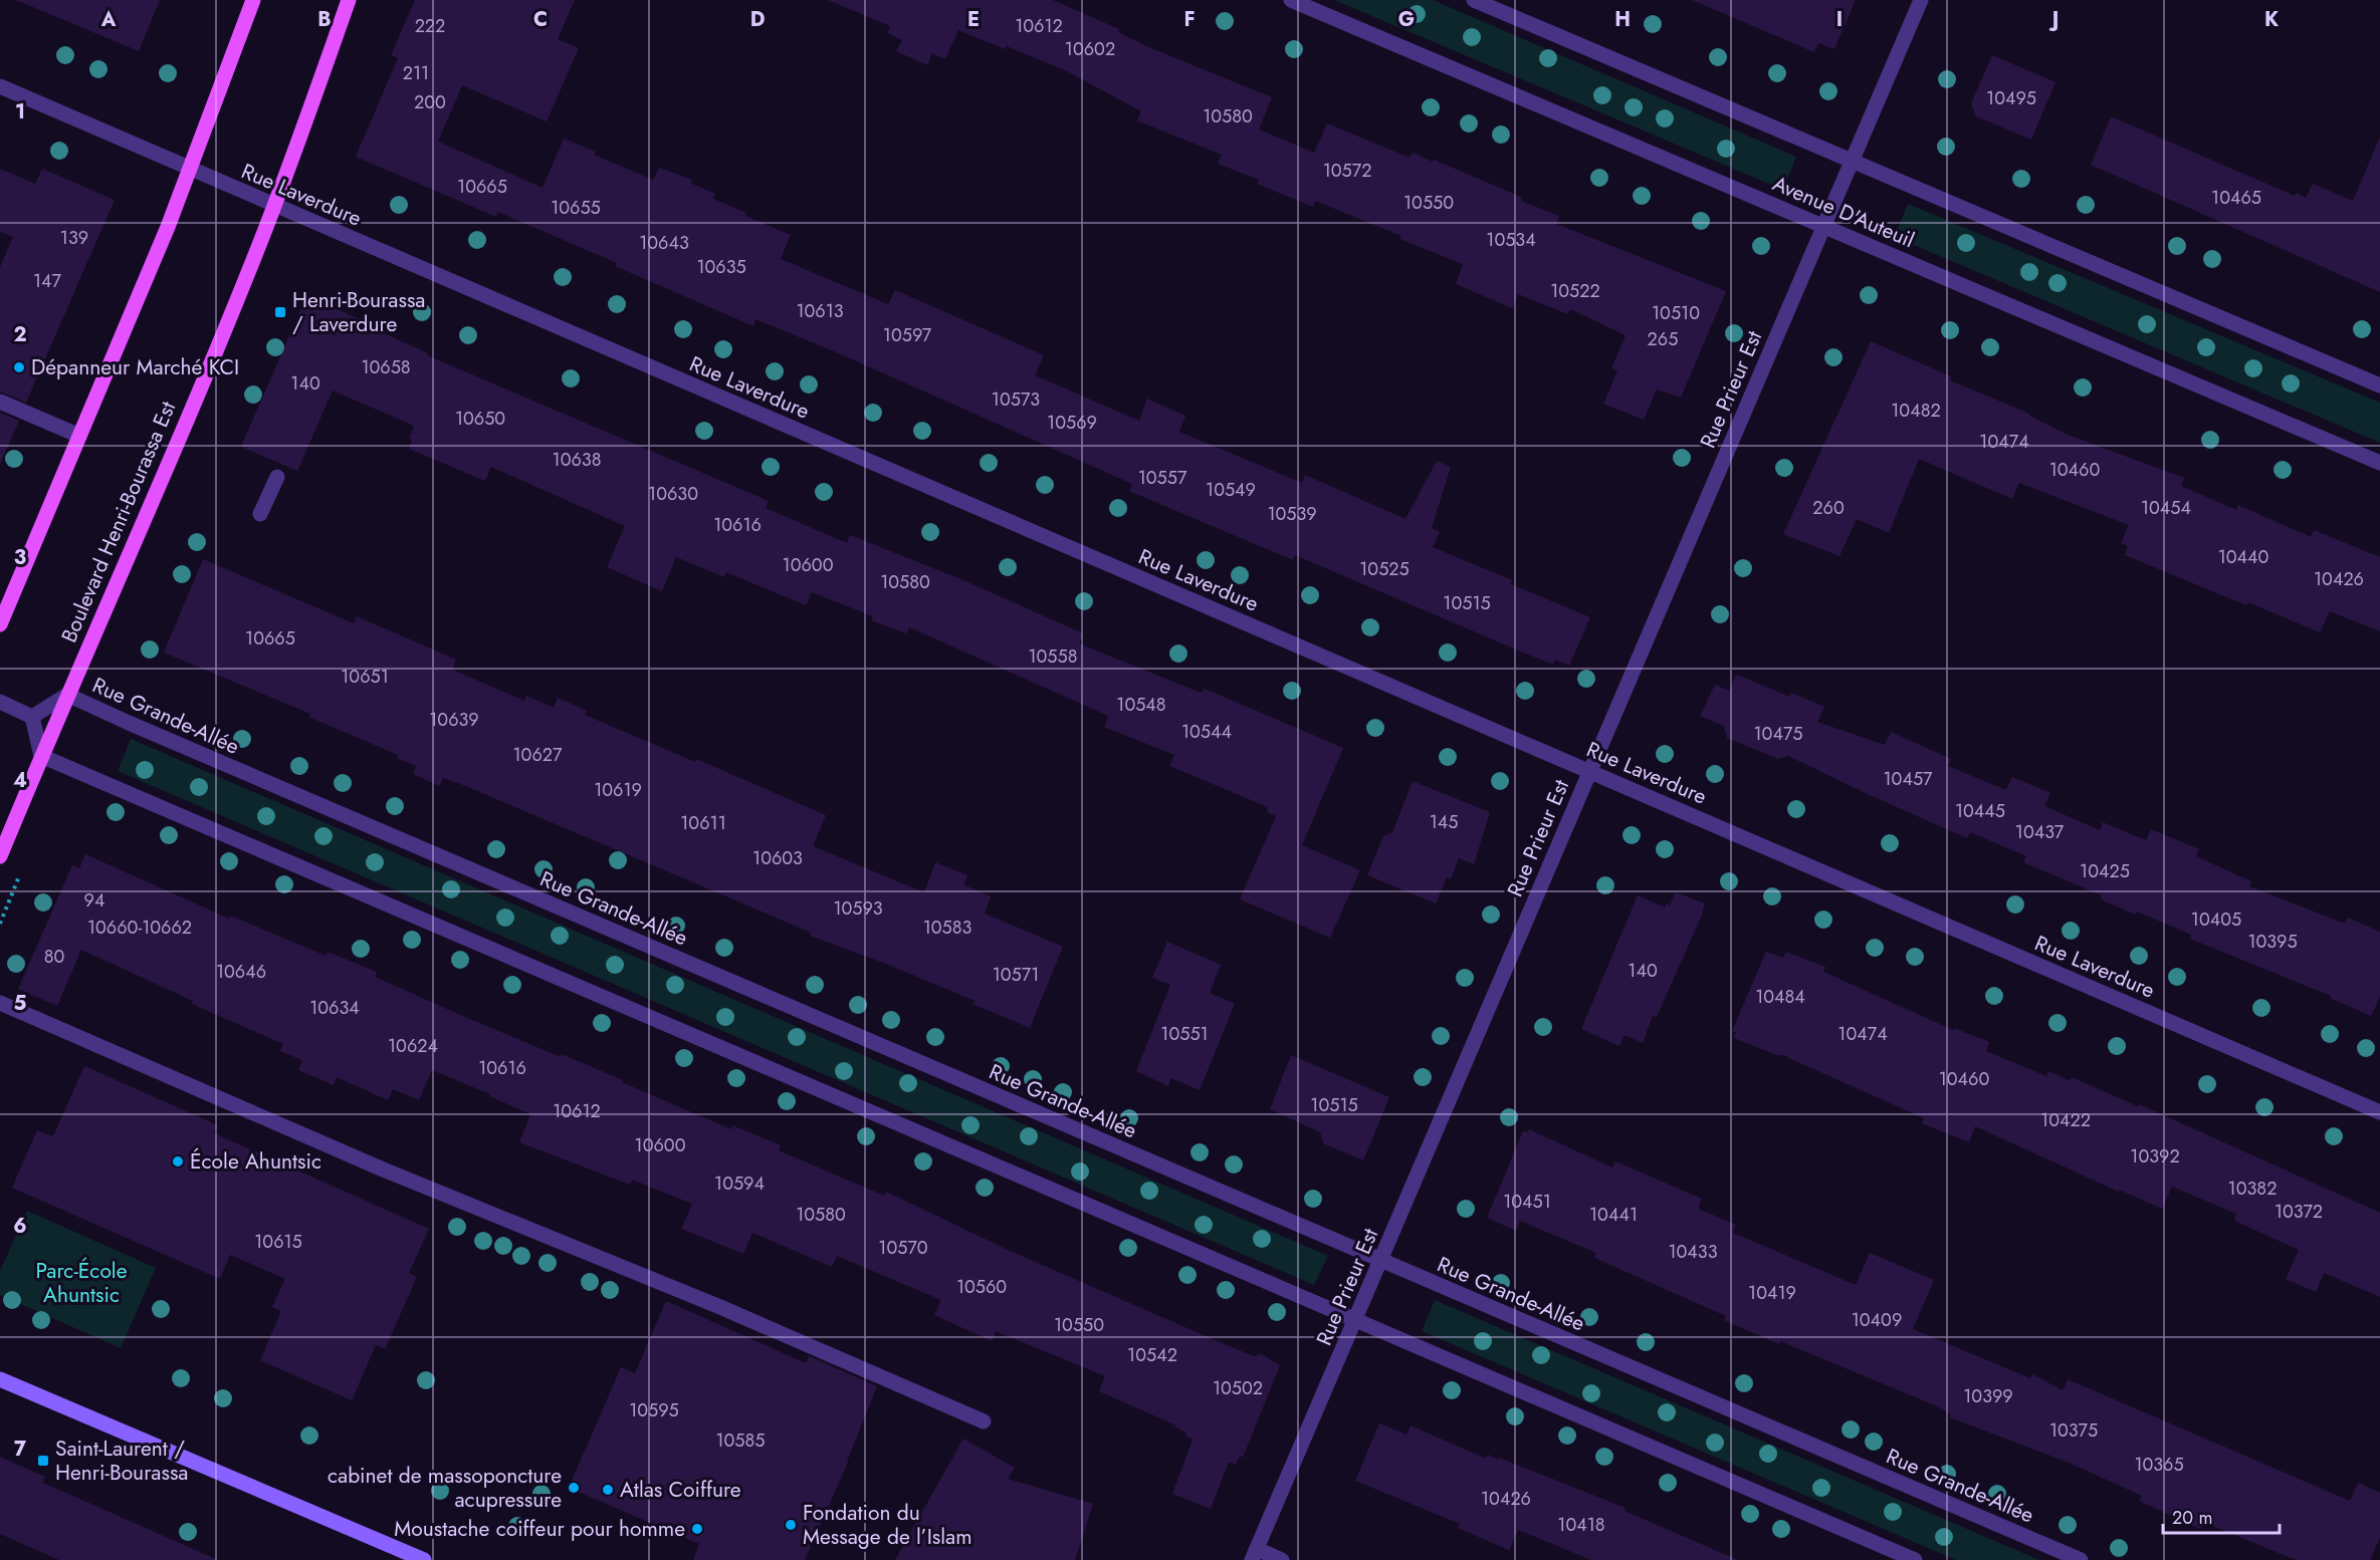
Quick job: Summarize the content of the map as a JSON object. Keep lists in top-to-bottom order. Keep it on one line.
{"streets":{"main road":["Boulevard Henri-Bourassa Est"],"street":["Rue Laverdure","Avenue D'Auteuil","Rue Prieur Est","Rue Grande-Allée"]},"crossings":[["Rue Laverdure","Rue Prieur Est"],["Rue Laverdure","Boulevard Henri-Bourassa Est"],["Avenue D'Auteuil","Rue Prieur Est"],["Rue Prieur Est","Rue Grande-Allée"],["Boulevard Henri-Bourassa Est","Rue Grande-Allée"]],"parks":["Parc-École Ahuntsic"],"places":{"transit":["Henri-Bourassa / Laverdure","Saint-Laurent / Henri-Bourassa"],"other":["Dépanneur Marché KCI","École Ahuntsic","cabinet de massoponcture acupressure","Atlas Coiffure","Fondation du Message de l’Islam","Moustache coiffeur pour homme"]},"house_numbers":["222","10612","10602","211","10495","200","10580","10572","10665","10465","10550","10655","139","10534","10643","10635","147","10522","10613","10510","10597","265","10658","140","10573","10482","10650","10569","10474","10638","10460","10557","10549","10630","260","10454","10539","10616","10440","10600","10525","10426","10580","10515","10665","10558","10651","10548","10639","10544","10475","10627","10457","10619","10445","145","10611","10437","10603","10425","94","10593","10405","10660-10662","10583","10395","80","140","10646","10571","10484","10634","10551","10474","10624","10616","10460","10515","10612","10422","10600","10392","10594","10382","10451","10372","10580","10441","10615","10570","10433","10560","10419","10409","10550","10542","10502","10399","10595","10375","10585","10365","10426","10418"],"scale_bar":"20 m","grid":{"columns":["A","B","C","D","E","F","G","H","I","J","K"],"rows":["1","2","3","4","5","6","7"]}}
